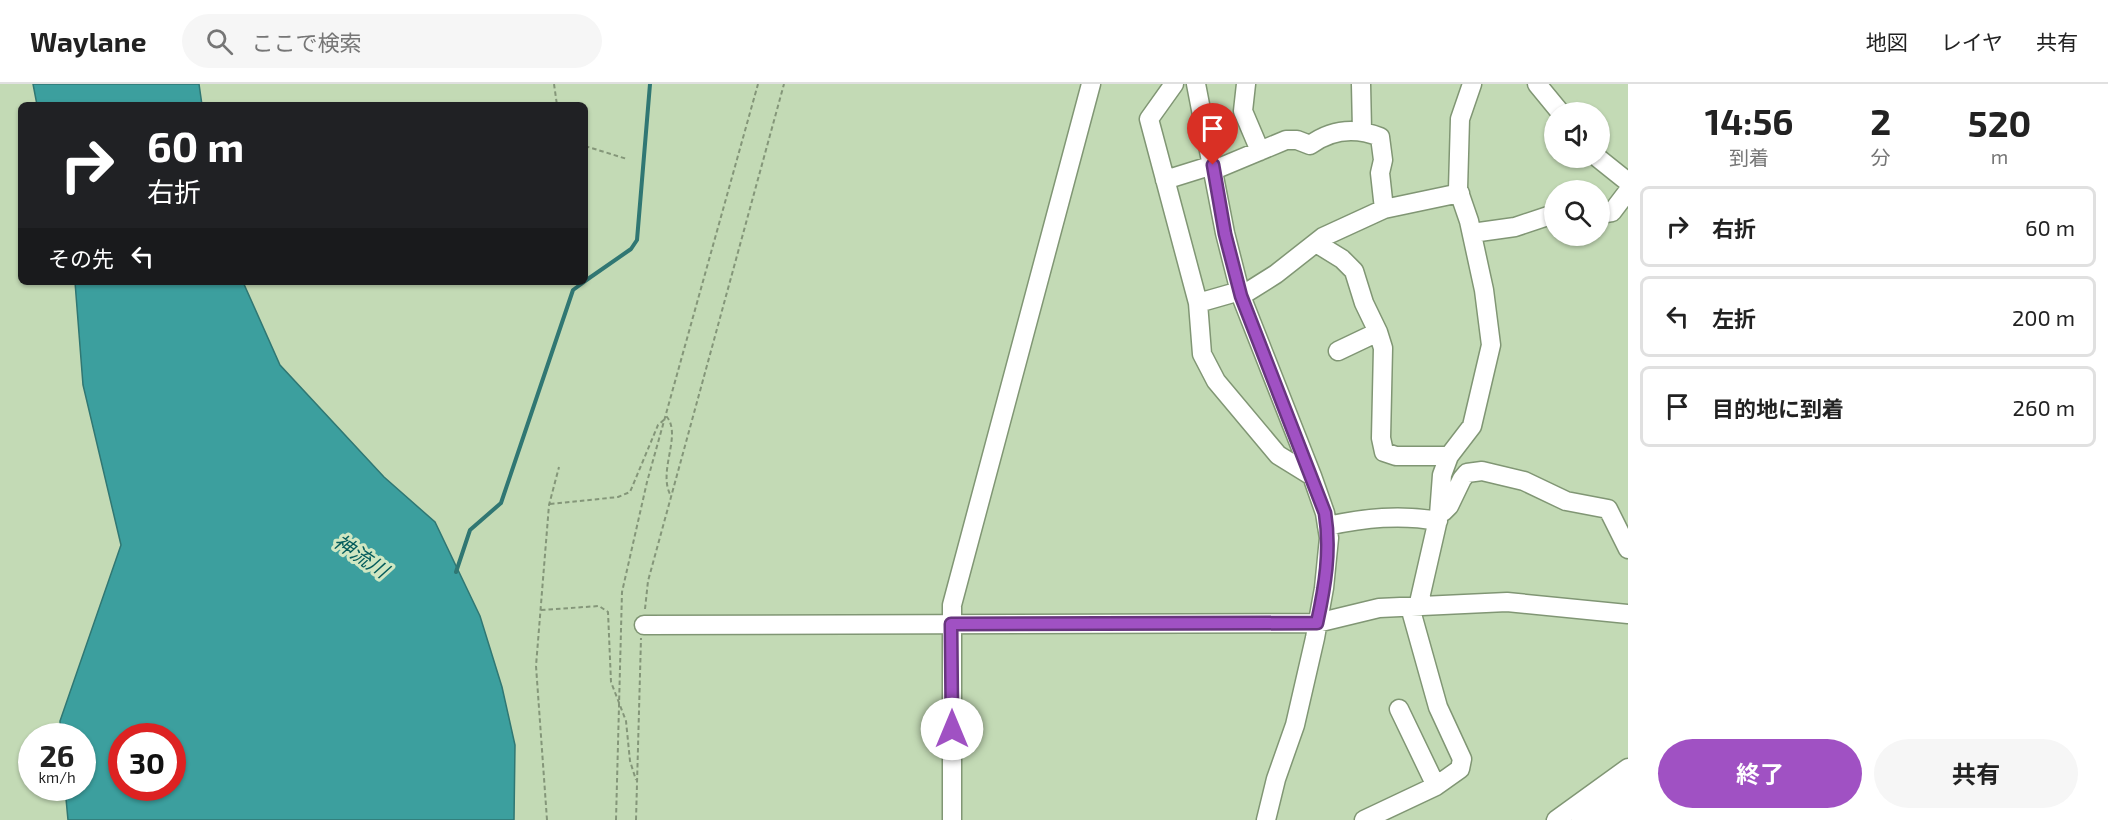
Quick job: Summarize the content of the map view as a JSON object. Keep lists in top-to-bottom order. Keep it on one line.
{"water":["神流川"],"page":{"header":"Waylane","search":"ここで検索","nav":["地図","レイヤ","共有"],"eta":["14:56","到着","2","分","520","m"],"turn":["60 m","右折"],"list":[{"name":"右折","value":"60 m"},{"name":"左折","value":"200 m"},{"name":"目的地に到着","value":"260 m"}],"then":"その先","speed":"26 km/h","limit":"30","buttons":["終了","共有"]}}
